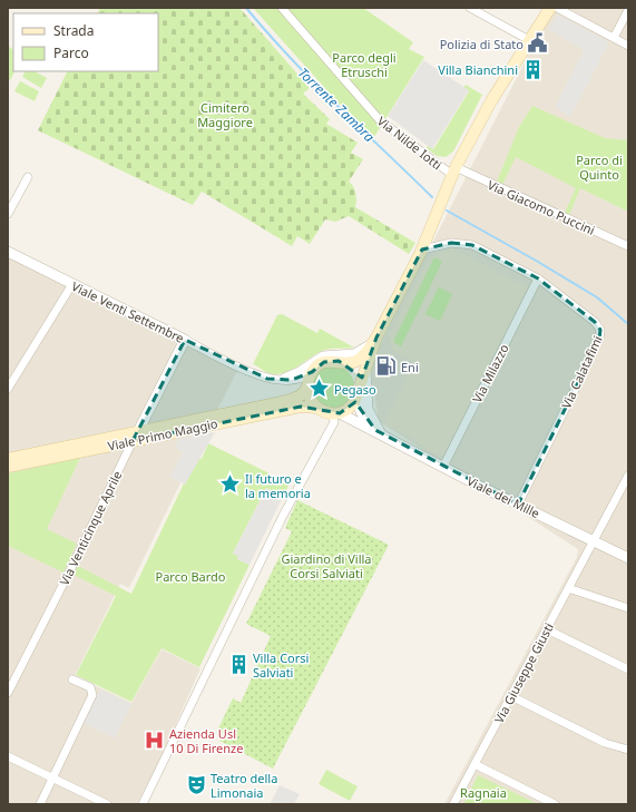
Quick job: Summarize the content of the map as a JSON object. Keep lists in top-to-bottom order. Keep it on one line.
{"streets":{"main road":["Viale Primo Maggio"],"street":["Via Nilde Iotti","Via Giacomo Puccini","Viale Venti Settembre","Via Calatafimi","Via Milazzo","Viale dei Mille","Via Venticinque Aprile","Via Giuseppe Giusti"]},"crossings":[["Via Nilde Iotti","Via Giacomo Puccini"],["Viale Venti Settembre","Viale Primo Maggio"],["Viale Venti Settembre","Via Venticinque Aprile"],["Via Calatafimi","Via Milazzo"],["Via Calatafimi","Viale dei Mille"],["Via Milazzo","Viale dei Mille"],["Viale Primo Maggio","Via Venticinque Aprile"],["Viale dei Mille","Via Giuseppe Giusti"]],"water":["Torrente Zambra"],"parks":["Parco degli Etruschi","Cimitero Maggiore","Parco di Quinto","Giardino di Villa Corsi Salviati","Parco Bardo","Ragnaia"],"places":{"public building":["Polizia di Stato"],"building":["Villa Bianchini","Villa Corsi Salviati"],"fuel station":["Eni"],"place":["Pegaso","Il futuro e la memoria"],"hospital":["Azienda Usl 10 Di Firenze"],"theatre":["Teatro della Limonaia"]},"legend":["Strada","Parco"]}
